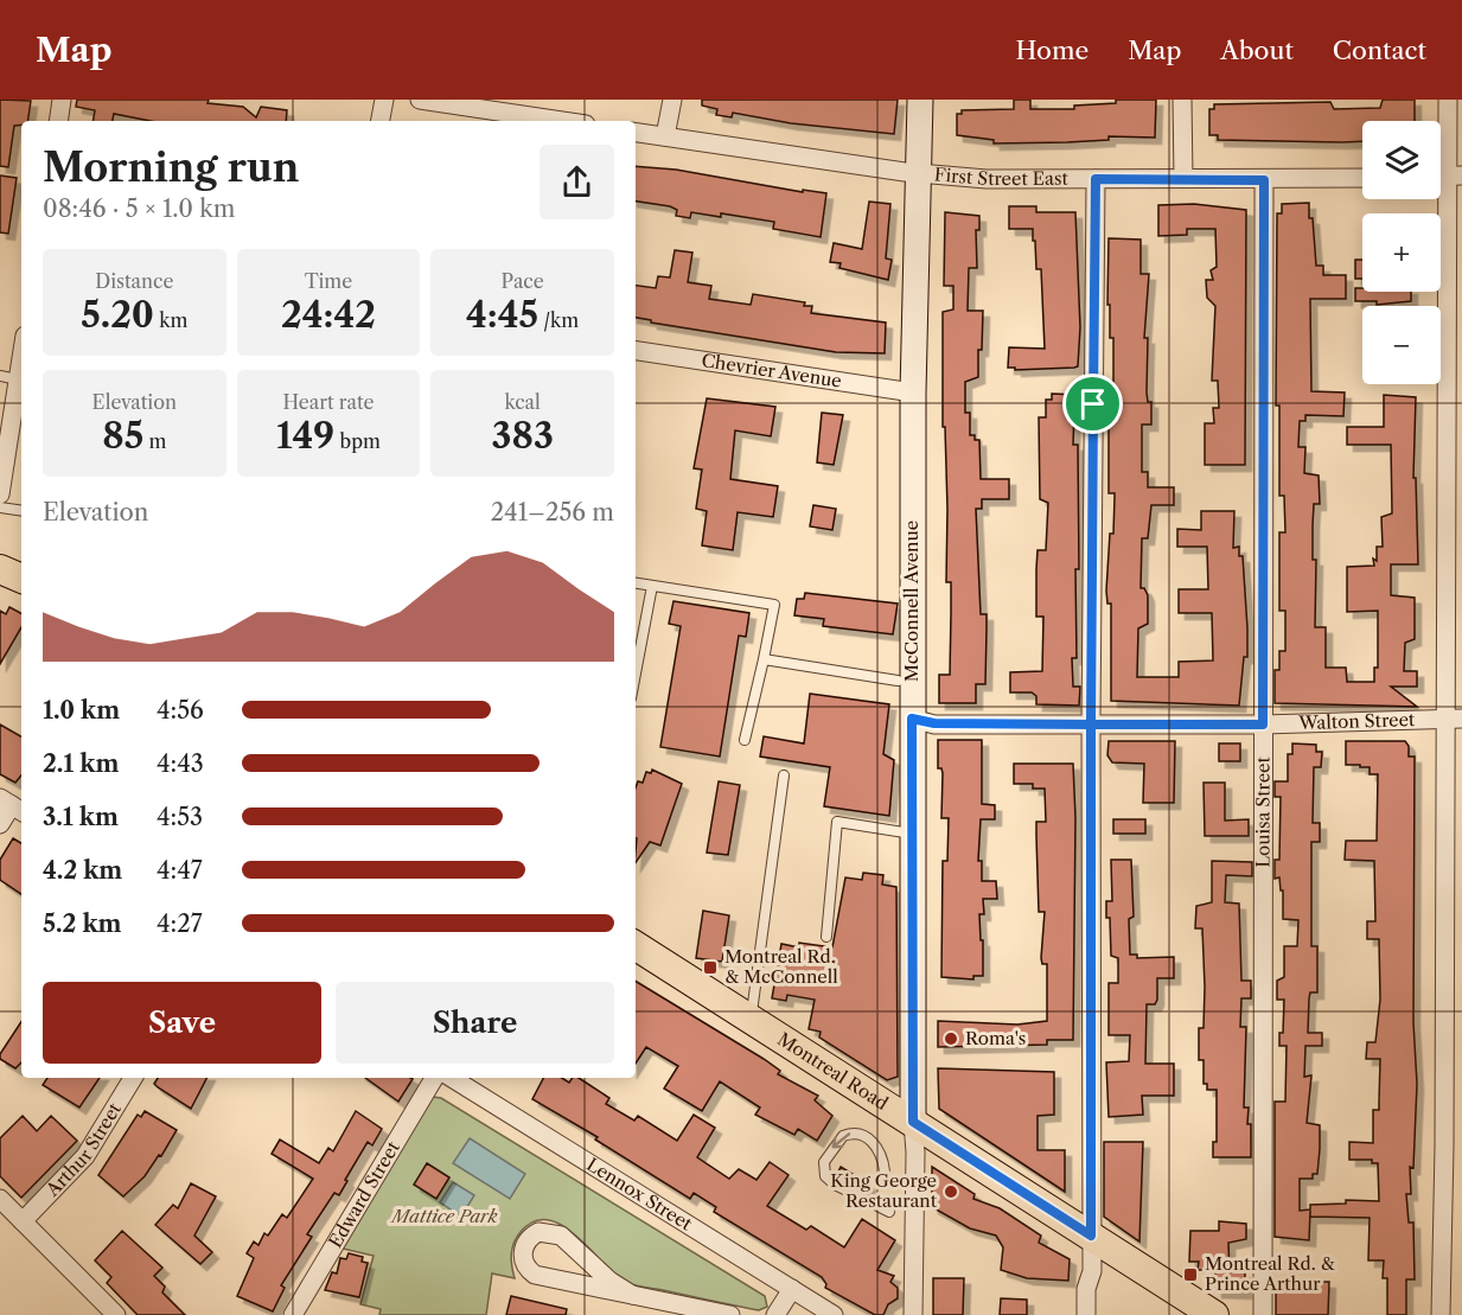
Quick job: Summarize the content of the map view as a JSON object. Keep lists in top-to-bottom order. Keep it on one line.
{"streets":{"main road":["McConnell Avenue","Montreal Road"],"street":["First Street East","Chevrier Avenue","Walton Street","Louisa Street","Arthur Street","Edward Street","Lennox Street"]},"crossings":[["First Street East","McConnell Avenue"],["First Street East","Louisa Street"],["Chevrier Avenue","McConnell Avenue"],["McConnell Avenue","Walton Street"],["McConnell Avenue","Montreal Road"],["Walton Street","Louisa Street"]],"parks":["Mattice Park"],"places":{"transit":["Montreal Rd. & McConnell","Montreal Rd. & Prince Arthur"],"other":["Roma's","King George Restaurant"]},"page":{"header":"Map","nav":["Home","Map","About","Contact"],"map_buttons":["+","−"],"heading":["Morning run","08:46 · 5 × 1.0 km"],"stats":[["Distance","5.20 km"],["Time","24:42"],["Pace","4:45 /km"],["Elevation","85 m"],["Heart rate","149 bpm"],["kcal","383"]],"chart":["Elevation","241–256 m"],"list":[{"name":"1.0 km","note":"4:56"},{"name":"2.1 km","note":"4:43"},{"name":"3.1 km","note":"4:53"},{"name":"4.2 km","note":"4:47"},{"name":"5.2 km","note":"4:27"}],"buttons":["Save","Share"]}}
